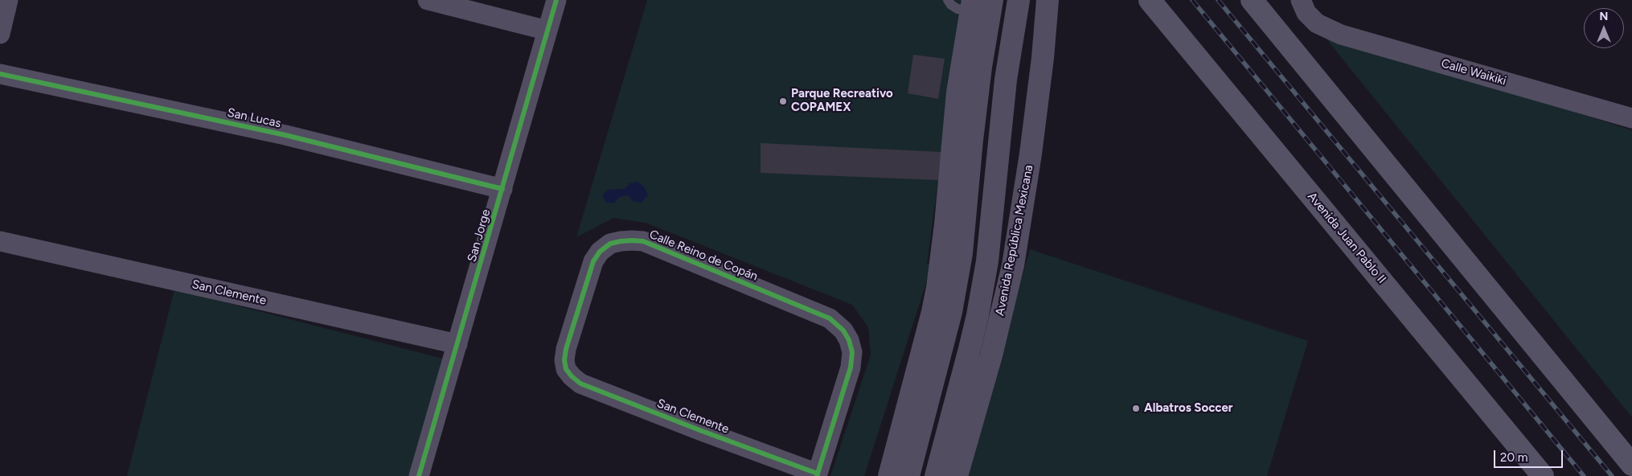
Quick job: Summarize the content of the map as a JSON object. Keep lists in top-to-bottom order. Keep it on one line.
{"streets":{"main road":["Avenida Juan Pablo II"],"street":["Calle Waikiki","San Lucas","San Jorge","Avenida República Mexicana","Calle Reino de Copán","San Clemente"]},"crossings":[["San Lucas","San Jorge"],["San Jorge","San Clemente"],["Calle Reino de Copán","San Clemente"]],"places":["Parque Recreativo COPAMEX","Albatros Soccer"],"scale_bar":"20 m","north":"top"}
